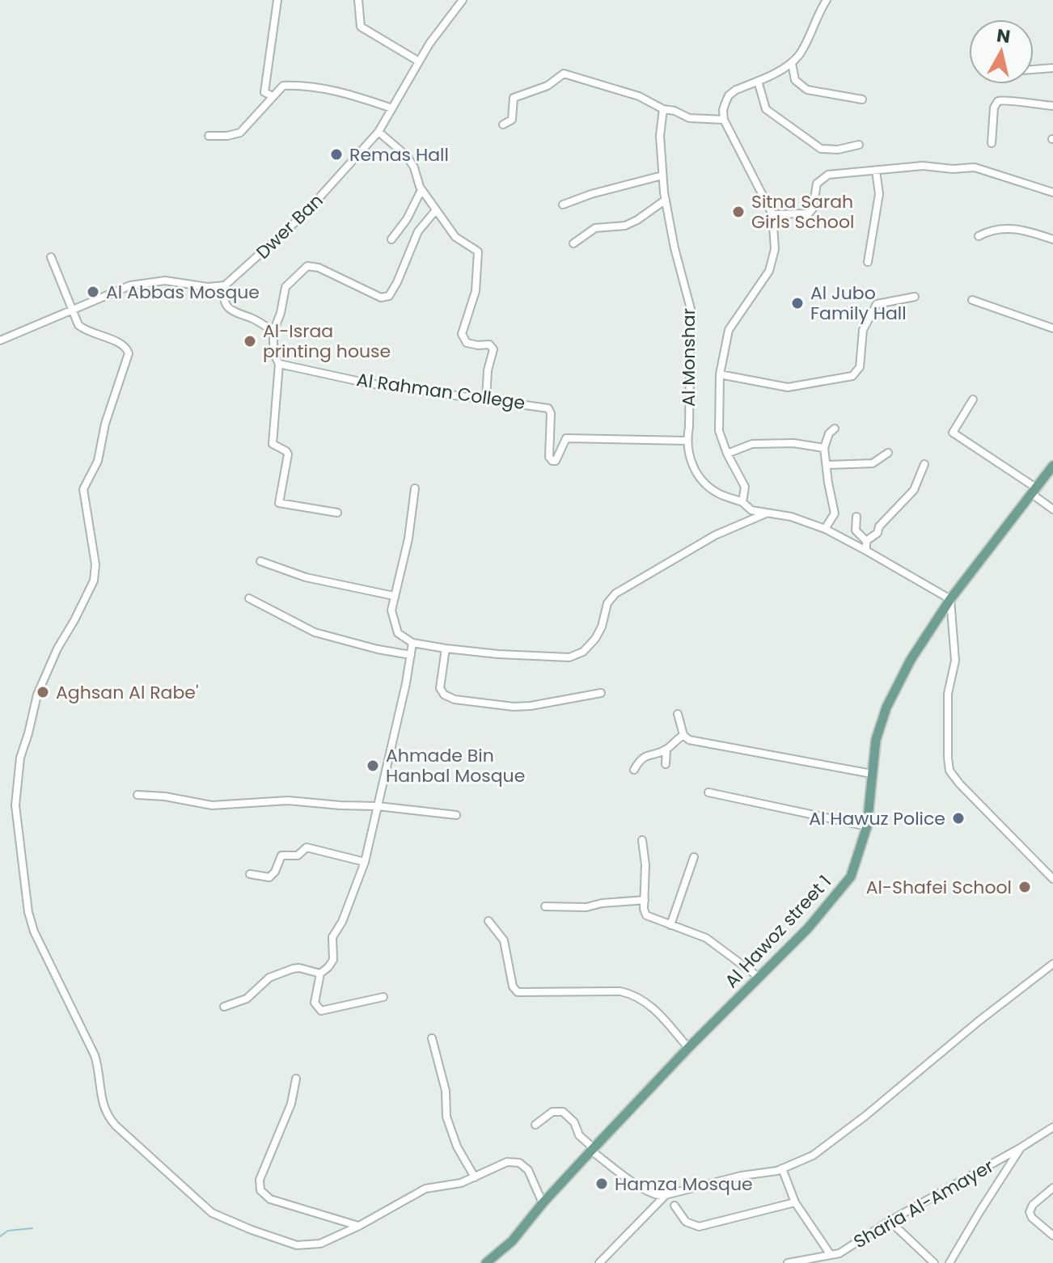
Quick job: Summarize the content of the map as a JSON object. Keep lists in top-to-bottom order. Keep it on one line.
{"streets":{"main road":["Al Hawoz street 1"],"street":["Dwer Ban","Al Monshar","Al Rahman College","Sharia Al-Amayer"]},"crossings":[["Al Monshar","Al Rahman College"],["Al Monshar","Al Hawoz street 1"]],"places":["Remas Hall","Sitna Sarah Girls School","Al Abbas Mosque","Al Jubo Family Hall","Al-Israa printing house","Aghsan Al Rabe'","Ahmade Bin Hanbal Mosque","Al Hawuz Police","Al-Shafei School","Hamza Mosque"],"north":"top"}
